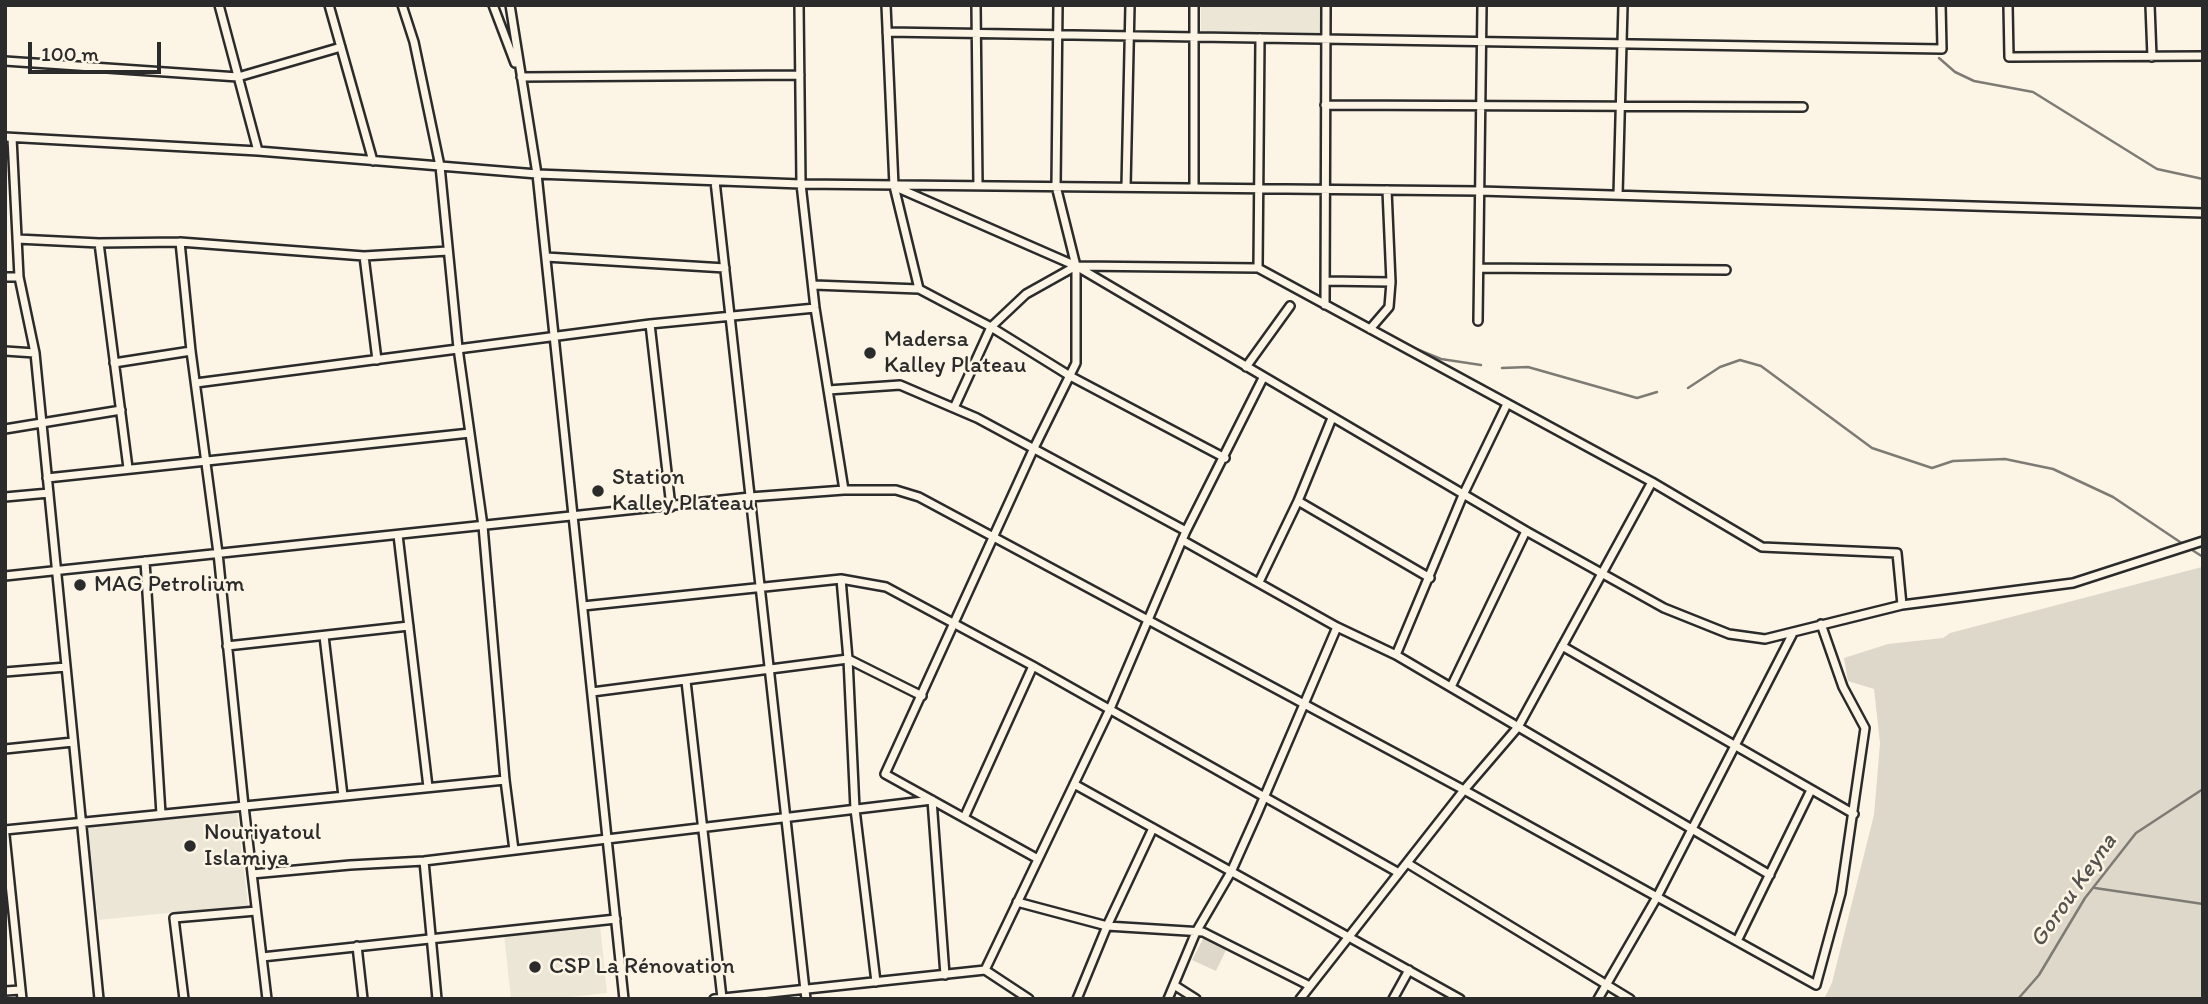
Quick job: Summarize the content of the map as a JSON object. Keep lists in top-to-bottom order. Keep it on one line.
{"water":["Gorou Keyna"],"places":["Madersa Kalley Plateau","Station Kalley Plateau","MAG Petrolium","Nouriyatoul Islamiya","CSP La Rénovation"],"scale_bar":"100 m"}
